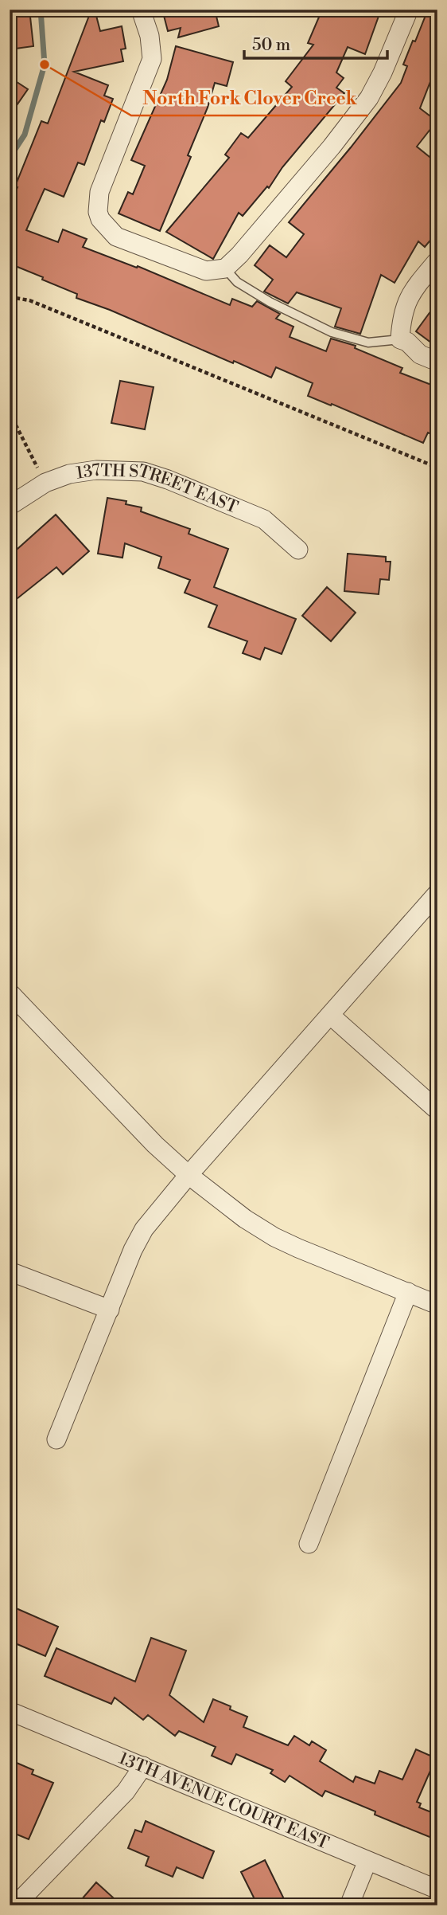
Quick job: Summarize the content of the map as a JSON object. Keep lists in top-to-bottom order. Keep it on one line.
{"streets":{"street":["137TH STREET EAST","13TH AVENUE COURT EAST"]},"places":["North Fork Clover Creek"],"scale_bar":"50 m"}
